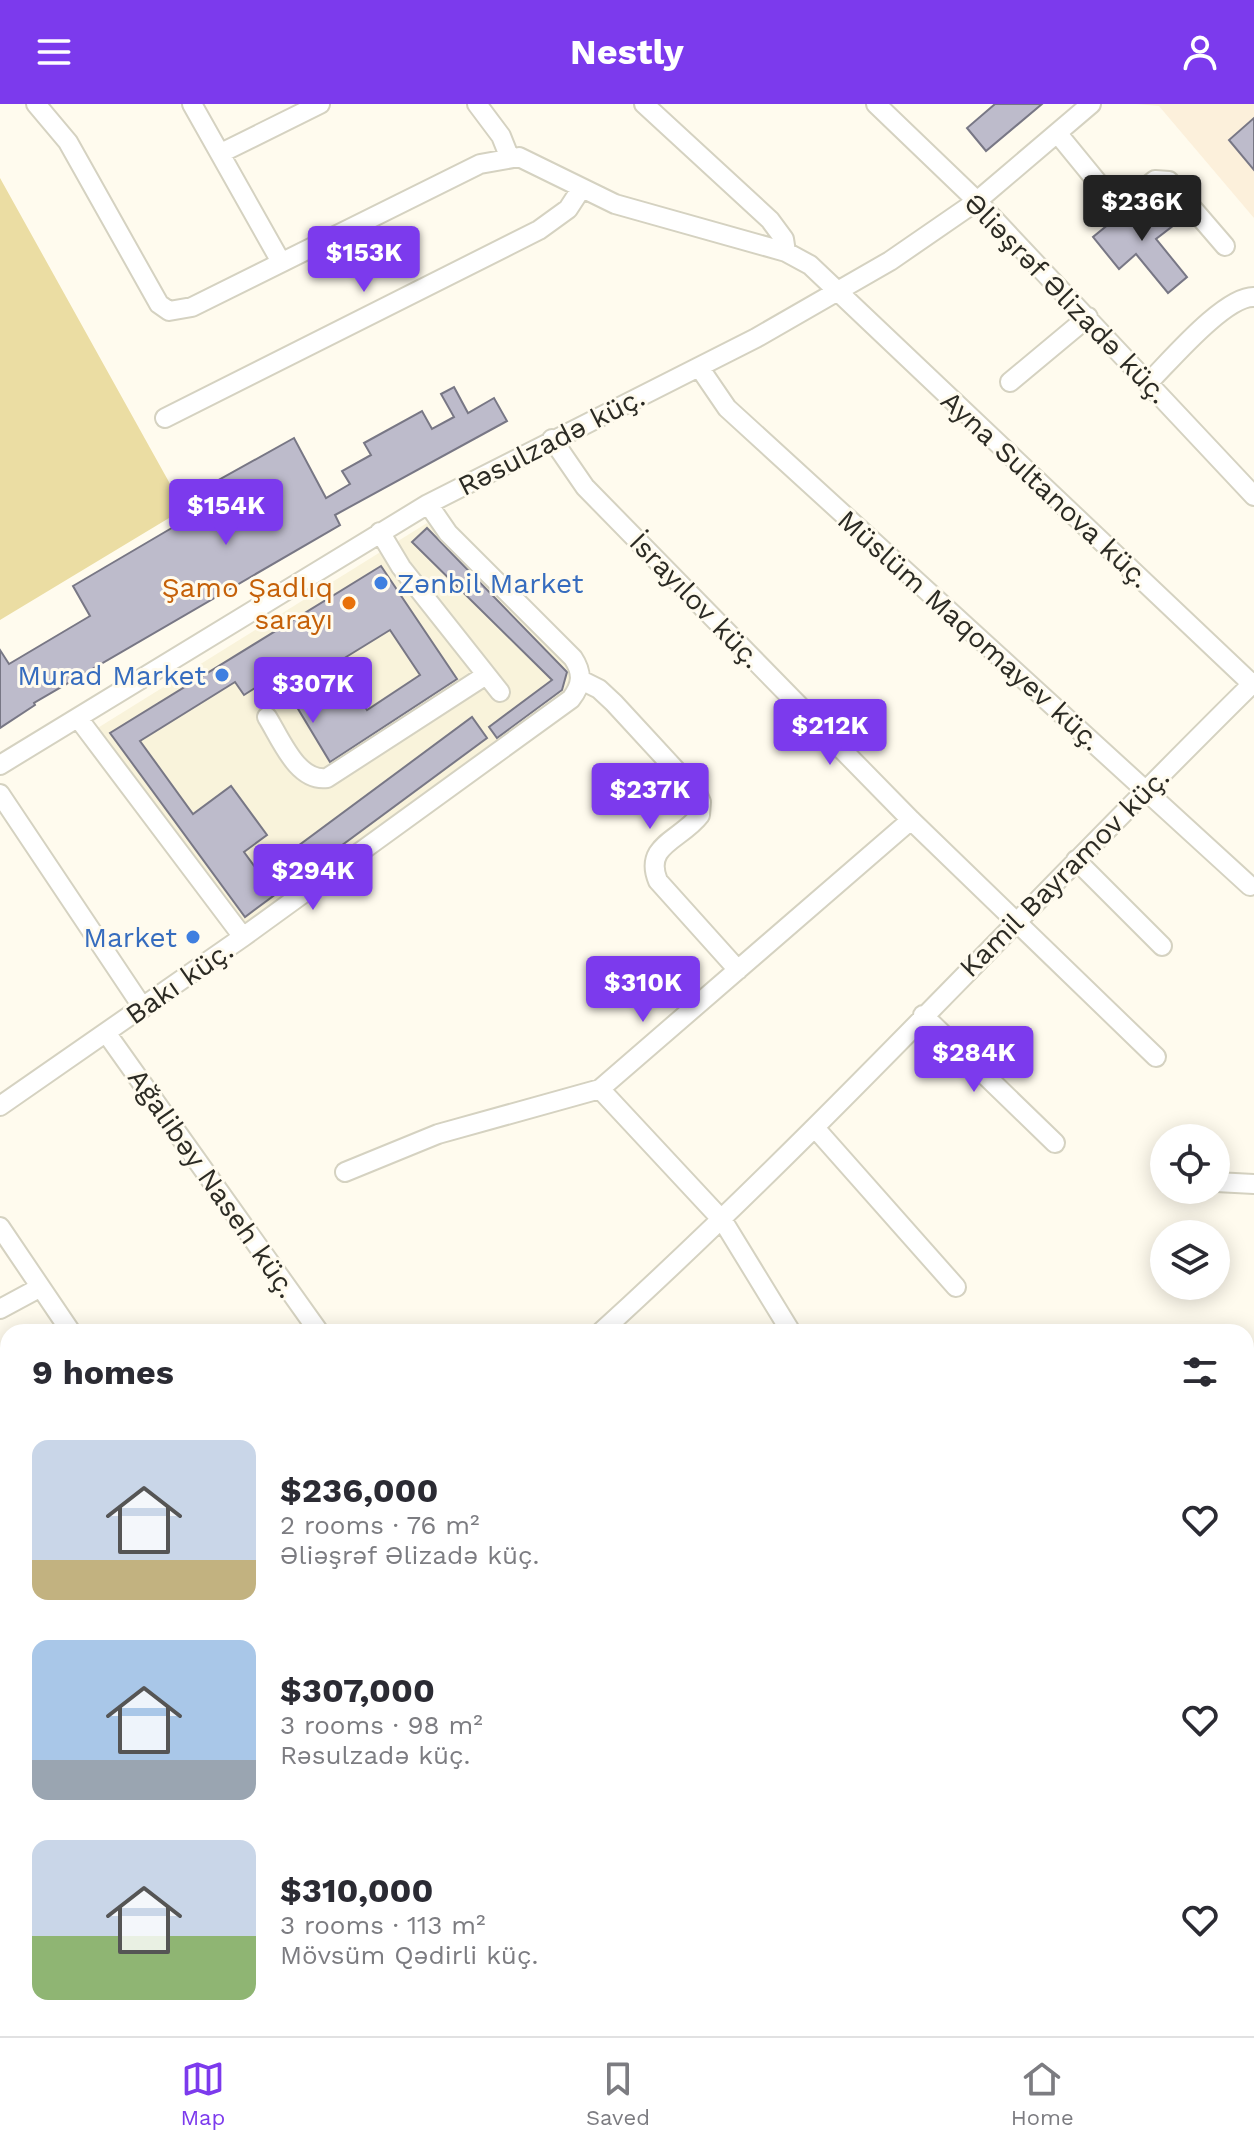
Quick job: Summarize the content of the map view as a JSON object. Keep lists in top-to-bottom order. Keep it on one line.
{"streets":{"street":["Əliəşrəf Əlizadə küç.","Rəsulzadə küç.","Ayna Sultanova küç.","İsrayılov küç.","Müslüm Maqomayev küç.","Kamil Bayramov küç.","Bakı küç.","Ağalibəy Naseh küç."]},"crossings":[["Əliəşrəf Əlizadə küç.","Rəsulzadə küç."],["Rəsulzadə küç.","Ayna Sultanova küç."],["Rəsulzadə küç.","İsrayılov küç."],["Rəsulzadə küç.","Müslüm Maqomayev küç."],["Ayna Sultanova küç.","Kamil Bayramov küç."],["İsrayılov küç.","Kamil Bayramov küç."],["Müslüm Maqomayev küç.","Kamil Bayramov küç."],["Bakı küç.","Ağalibəy Naseh küç."]],"places":["Zənbil Market","Şamo Şadlıq sarayı","Murad Market","Market"],"page":{"header":"Nestly","price":["$236K","$153K","$154K","$307K","$212K","$237K","$294K","$310K","$284K"],"heading":"9 homes","list":[{"name":"$236,000","note":"2 rooms · 76 m² · Əliəşrəf Əlizadə küç."},{"name":"$307,000","note":"3 rooms · 98 m² · Rəsulzadə küç."},{"name":"$310,000","note":"3 rooms · 113 m² · Mövsüm Qədirli küç."}],"tabs":["Map","Saved","Home"]}}
